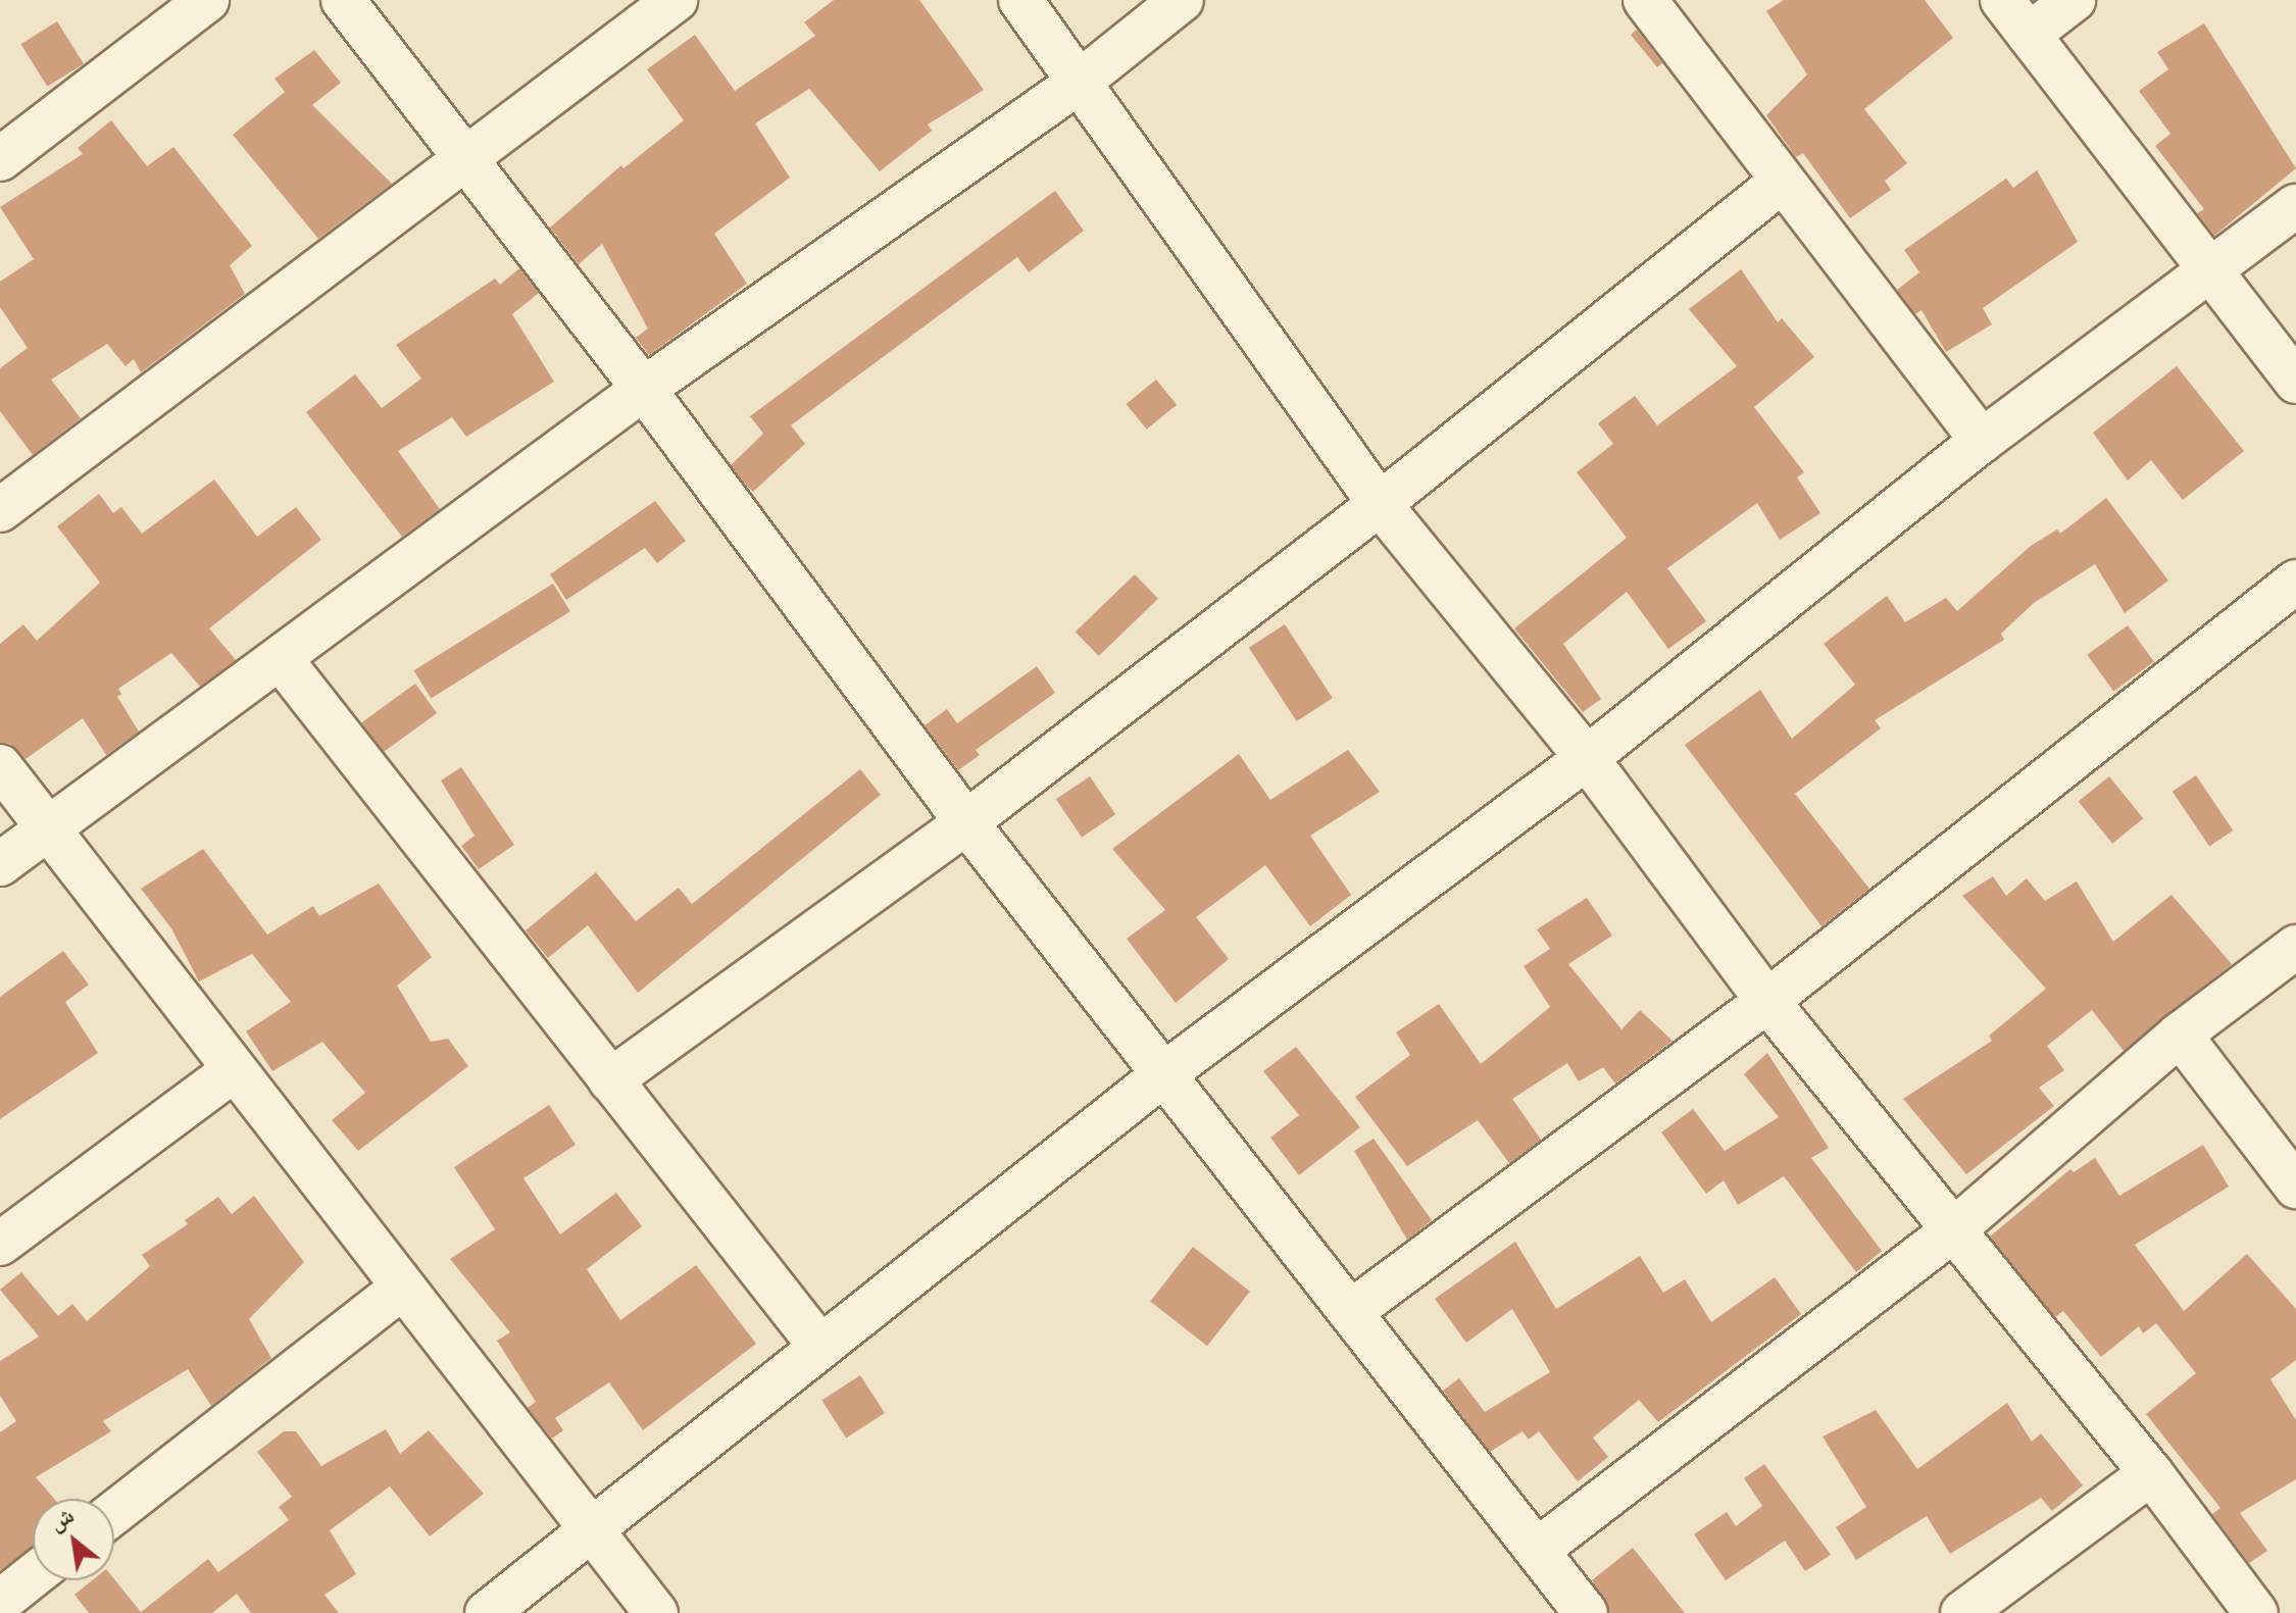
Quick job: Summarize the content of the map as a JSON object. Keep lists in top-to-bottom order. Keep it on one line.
{"north":"top left"}
